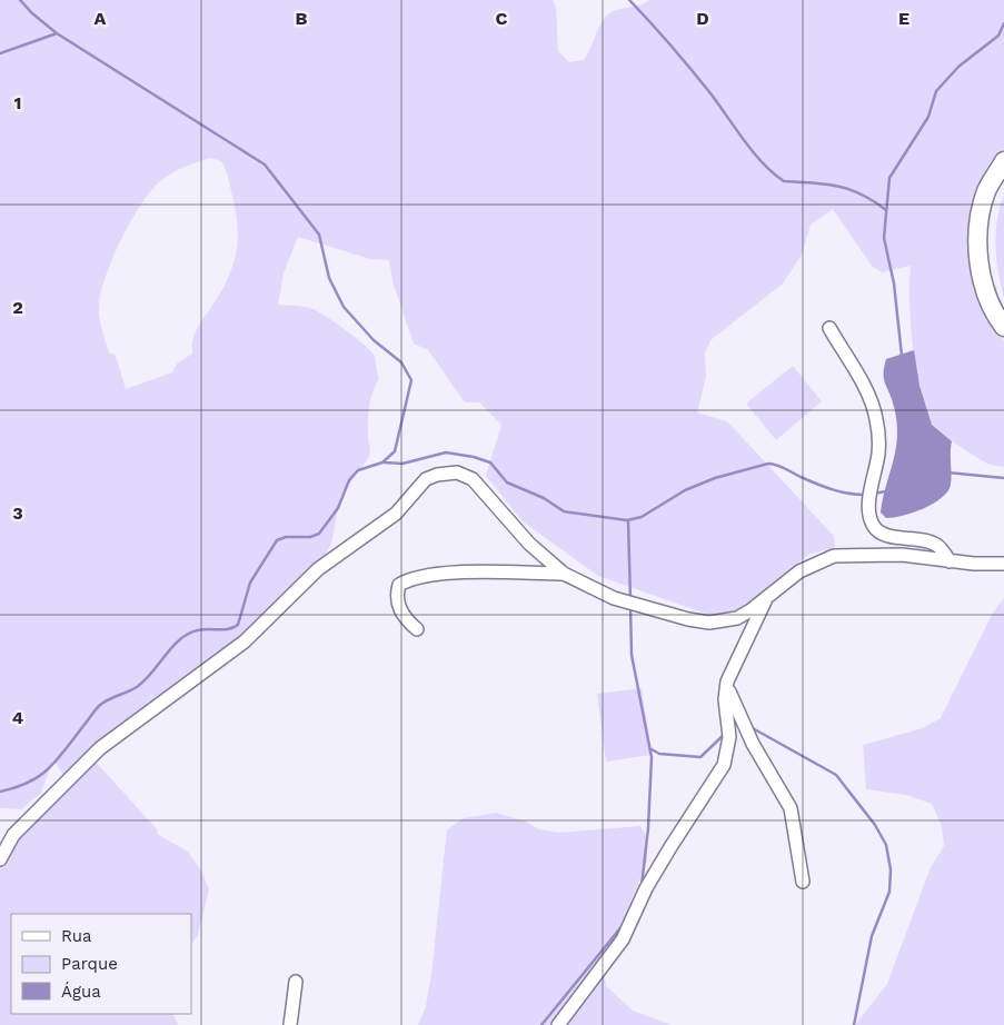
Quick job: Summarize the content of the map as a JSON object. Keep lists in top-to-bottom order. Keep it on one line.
{"legend":["Rua","Parque","Água"],"grid":{"columns":["A","B","C","D","E"],"rows":["1","2","3","4"]}}
